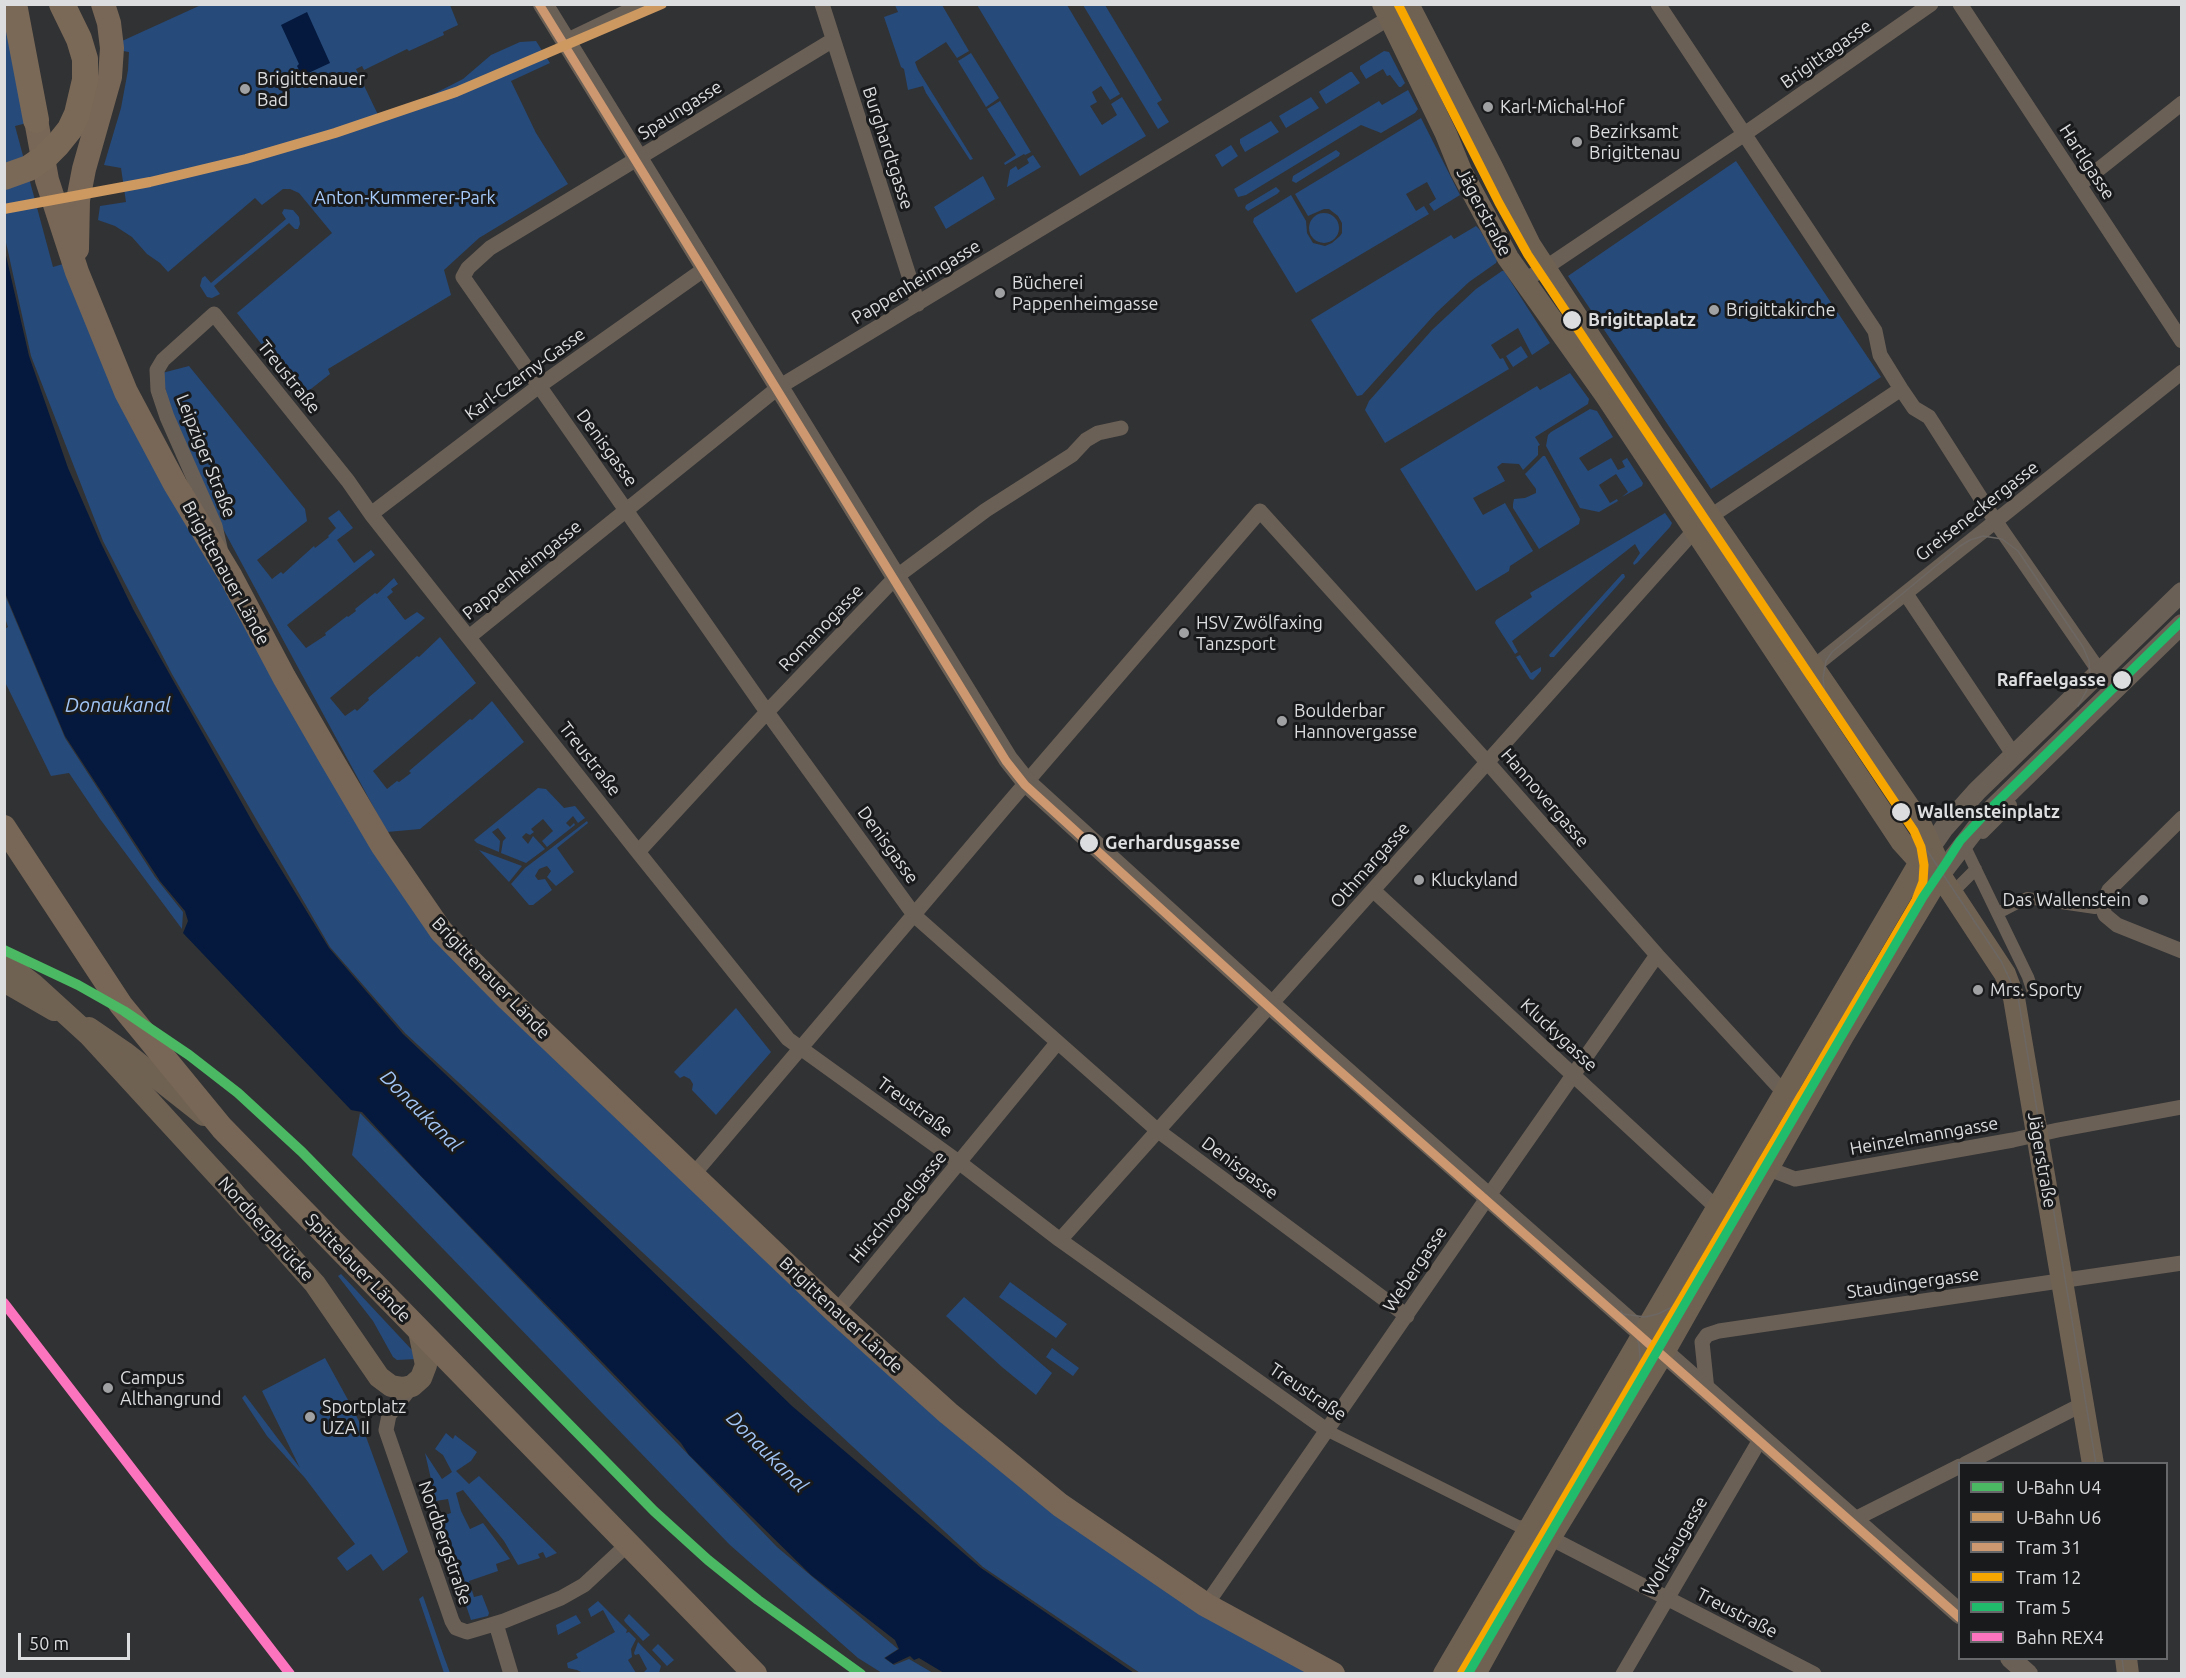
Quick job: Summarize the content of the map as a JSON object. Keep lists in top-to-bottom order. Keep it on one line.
{"streets":{"highway":["Brigittenauer Lände"],"main road":["Jägerstraße","Nordbergbrücke","Spittelauer Lände"],"street":["Brigittagasse","Spaungasse","Burghardtgasse","Hartlgasse","Pappenheimgasse","Karl-Czerny-Gasse","Treustraße","Denisgasse","Leipziger Straße","Greiseneckergasse","Romanogasse","Hannovergasse","Othmargasse","Kluckygasse","Heinzelmanngasse","Hirschvogelgasse","Webergasse","Staudingergasse","Nordbergstraße","Wolfsaugasse"]},"crossings":[["Spaungasse","Burghardtgasse"],["Spaungasse","Denisgasse"],["Burghardtgasse","Pappenheimgasse"],["Jägerstraße","Pappenheimgasse"],["Jägerstraße","Greiseneckergasse"],["Jägerstraße","Othmargasse"],["Jägerstraße","Heinzelmanngasse"],["Jägerstraße","Staudingergasse"],["Pappenheimgasse","Treustraße"],["Pappenheimgasse","Denisgasse"],["Karl-Czerny-Gasse","Treustraße"],["Karl-Czerny-Gasse","Denisgasse"],["Treustraße","Leipziger Straße"],["Treustraße","Romanogasse"],["Treustraße","Othmargasse"],["Treustraße","Hirschvogelgasse"],["Treustraße","Webergasse"],["Treustraße","Wolfsaugasse"],["Denisgasse","Romanogasse"],["Denisgasse","Othmargasse"],["Denisgasse","Hirschvogelgasse"],["Denisgasse","Webergasse"],["Leipziger Straße","Brigittenauer Lände"],["Brigittenauer Lände","Hirschvogelgasse"],["Brigittenauer Lände","Webergasse"],["Hannovergasse","Othmargasse"],["Hannovergasse","Webergasse"],["Othmargasse","Kluckygasse"],["Kluckygasse","Webergasse"],["Nordbergbrücke","Nordbergstraße"]],"water":["Donaukanal"],"parks":["Anton-Kummerer-Park"],"places":["Brigittenauer Bad","Karl-Michal-Hof","Bezirksamt Brigittenau","Bücherei Pappenheimgasse","Brigittakirche","Brigittaplatz","HSV Zwölfaxing Tanzsport","Raffaelgasse","Boulderbar Hannovergasse","Wallensteinplatz","Gerhardusgasse","Kluckyland","Das Wallenstein","Mrs. Sporty","Campus Althangrund","Sportplatz UZA II"],"lines":["metro line U6","tram line 31","tram line 12","tram line 5","metro line U4","rail line REX4"],"legend":["U-Bahn U4","U-Bahn U6","Tram 31","Tram 12","Tram 5","Bahn REX4"],"scale_bar":"50 m"}
